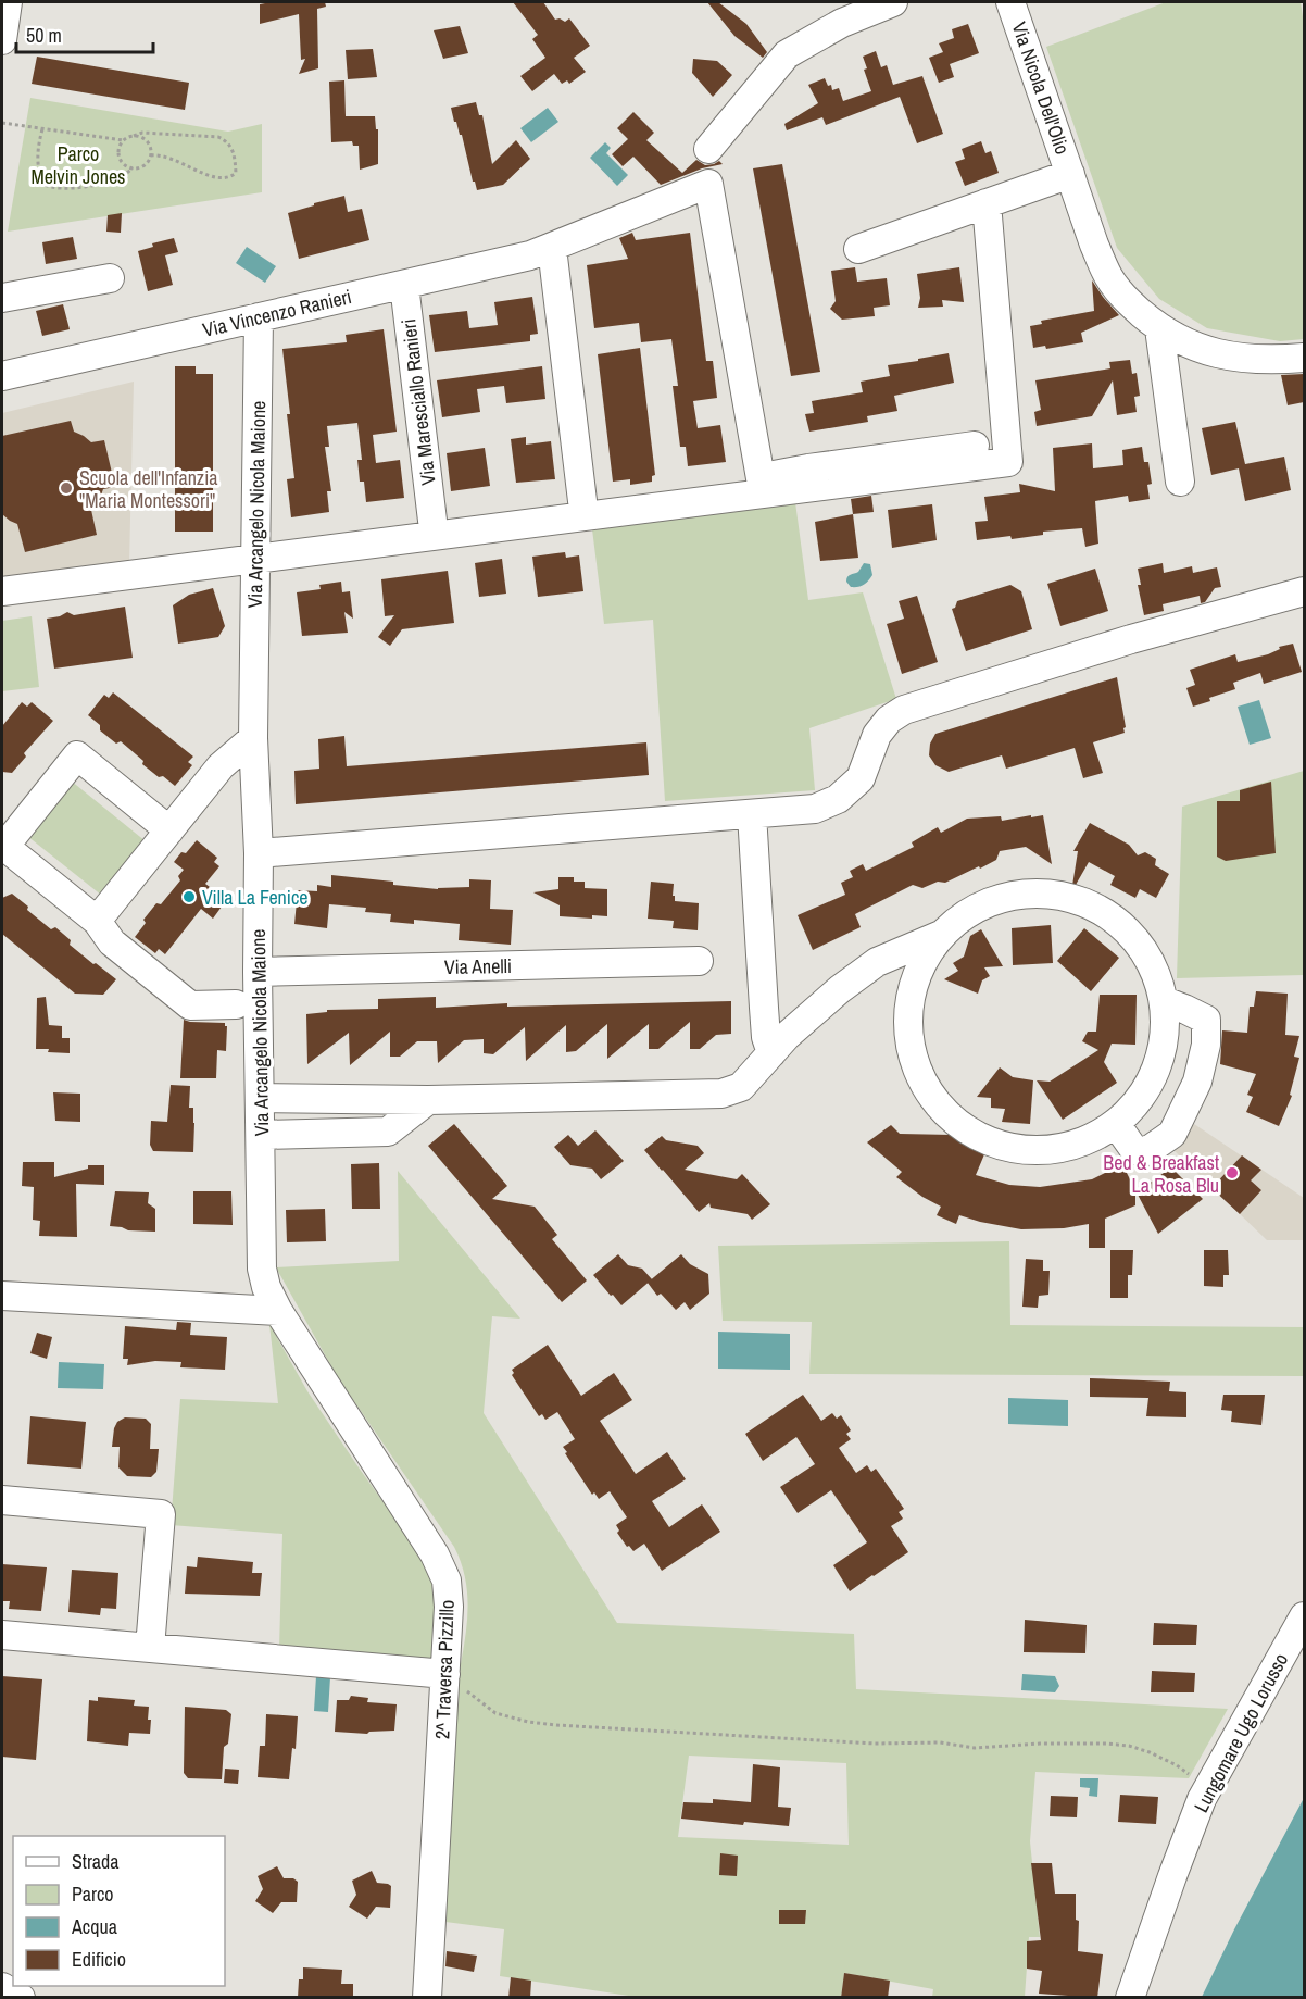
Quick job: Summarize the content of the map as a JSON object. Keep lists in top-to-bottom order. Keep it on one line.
{"streets":{"street":["Via Nicola Dell'Olio","Via Vincenzo Ranieri","Via Maresciallo Ranieri","Via Arcangelo Nicola Maione","Via Anelli","2^ Traversa Pizzillo","Lungomare Ugo Lorusso"]},"crossings":[["Via Vincenzo Ranieri","Via Maresciallo Ranieri"],["Via Vincenzo Ranieri","Via Arcangelo Nicola Maione"],["Via Arcangelo Nicola Maione","Via Anelli"],["Via Arcangelo Nicola Maione","2^ Traversa Pizzillo"]],"parks":["Parco Melvin Jones"],"places":["Scuola dell'Infanzia \"Maria Montessori\"","Villa La Fenice","Bed & Breakfast La Rosa Blu"],"legend":["Strada","Parco","Acqua","Edificio"],"scale_bar":"50 m"}
